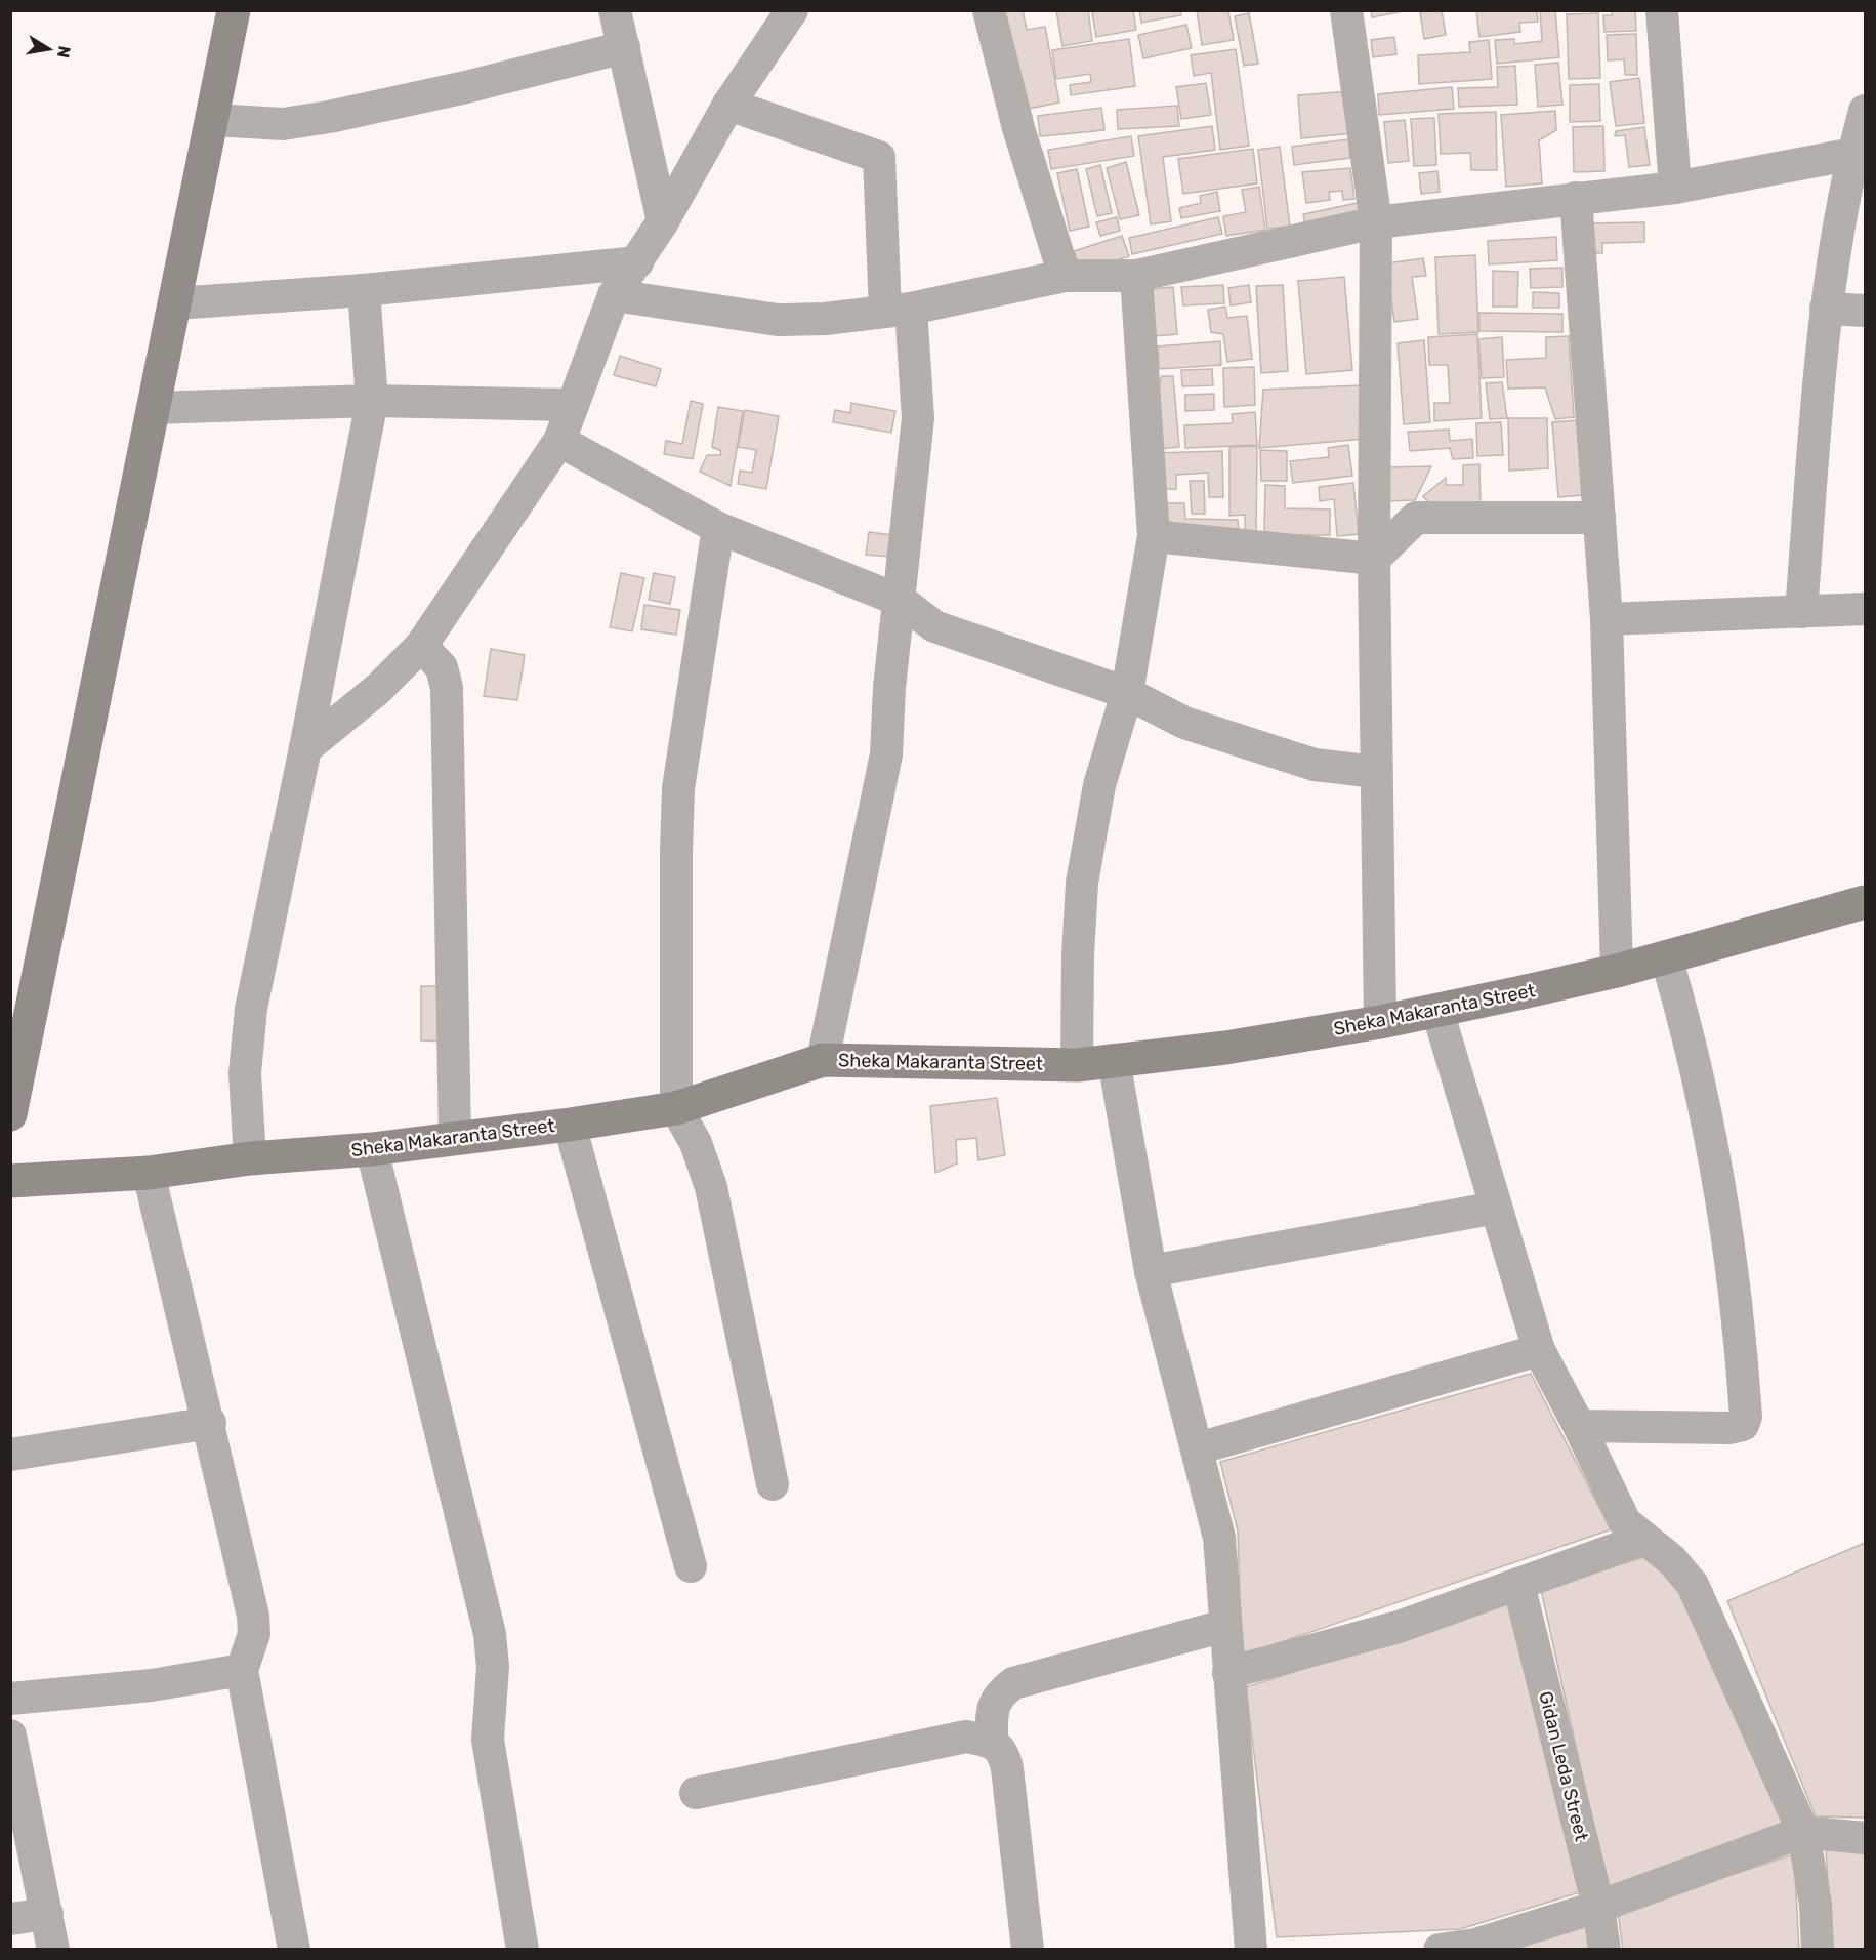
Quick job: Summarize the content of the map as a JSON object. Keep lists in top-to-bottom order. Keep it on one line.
{"streets":{"street":["Sheka Makaranta Street","Gidan Leda Street"]},"north":"right"}
